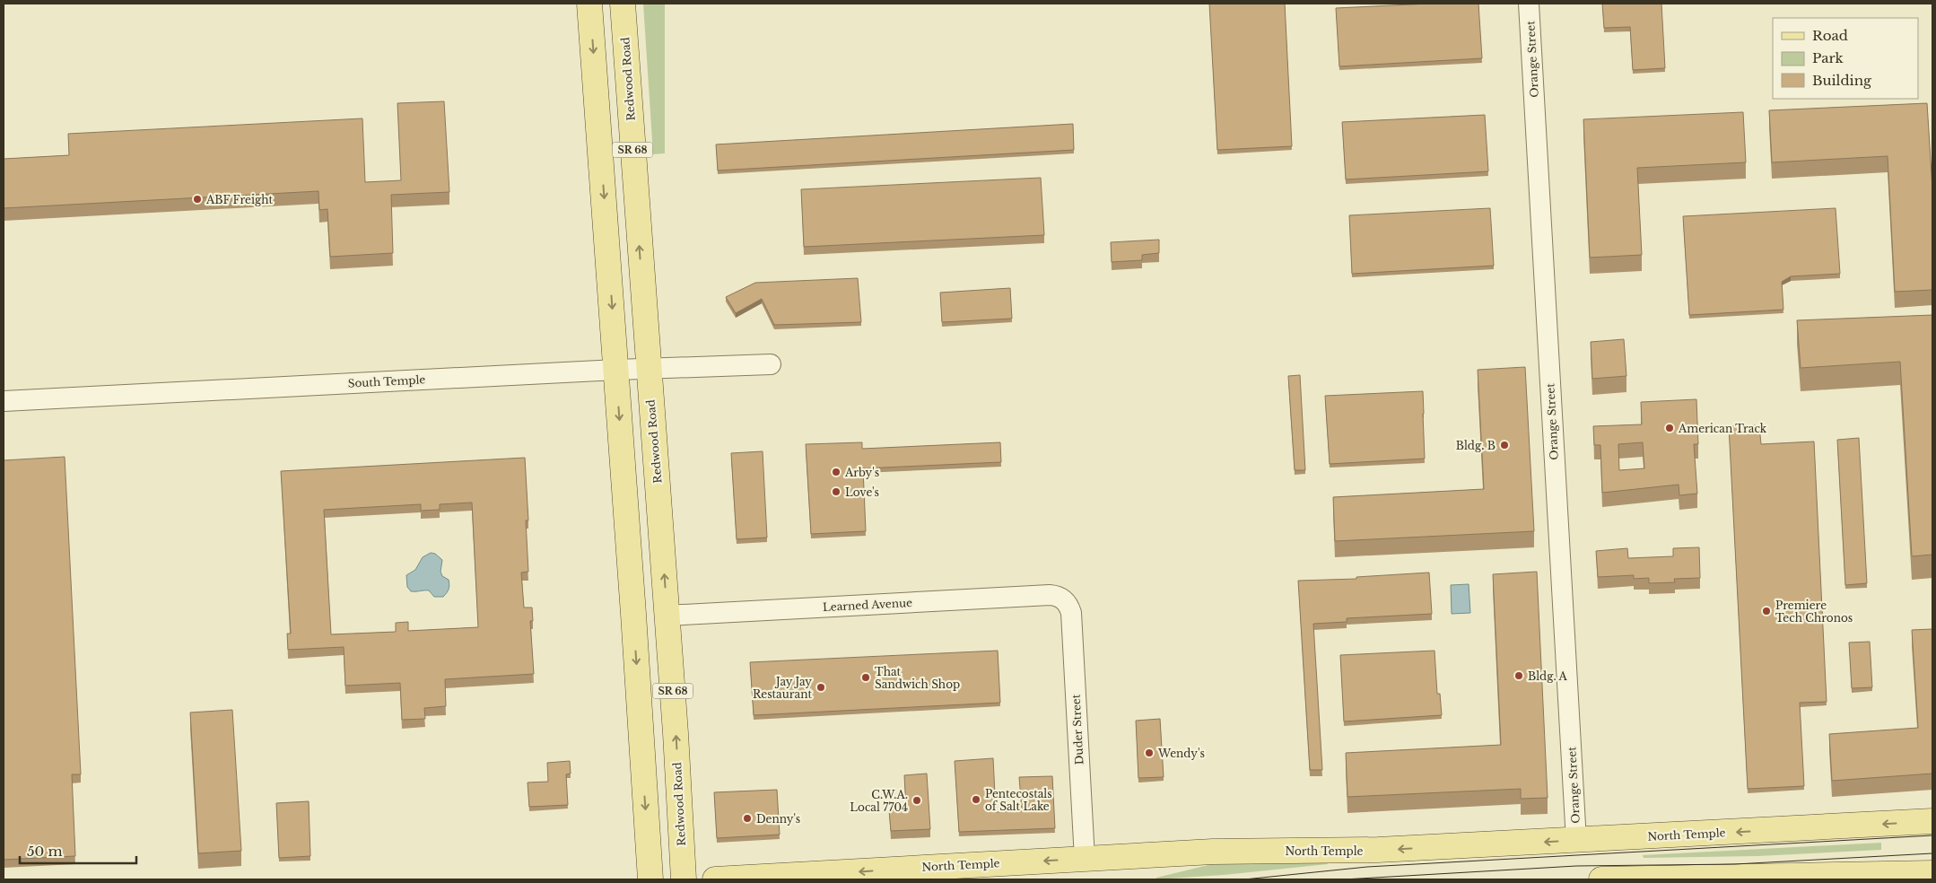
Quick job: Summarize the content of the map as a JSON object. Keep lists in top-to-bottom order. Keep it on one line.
{"streets":{"main road":["Redwood Road","SR 68","North Temple"],"street":["Orange Street","South Temple","Learned Avenue","Duder Street"]},"crossings":[["Orange Street","North Temple"],["Redwood Road","South Temple"],["Redwood Road","Learned Avenue"],["SR 68","South Temple"],["Learned Avenue","Duder Street"],["Duder Street","North Temple"]],"one_way":["North Temple"],"places":["ABF Freight","American Track","Bldg. B","Arby's","Love's","Premiere Tech Chronos","Bldg. A","That Sandwich Shop","Jay Jay Restaurant","Wendy's","Pentecostals of Salt Lake","C.W.A. Local 7704","Denny's"],"legend":["Road","Park","Building"],"scale_bar":"50 m"}
